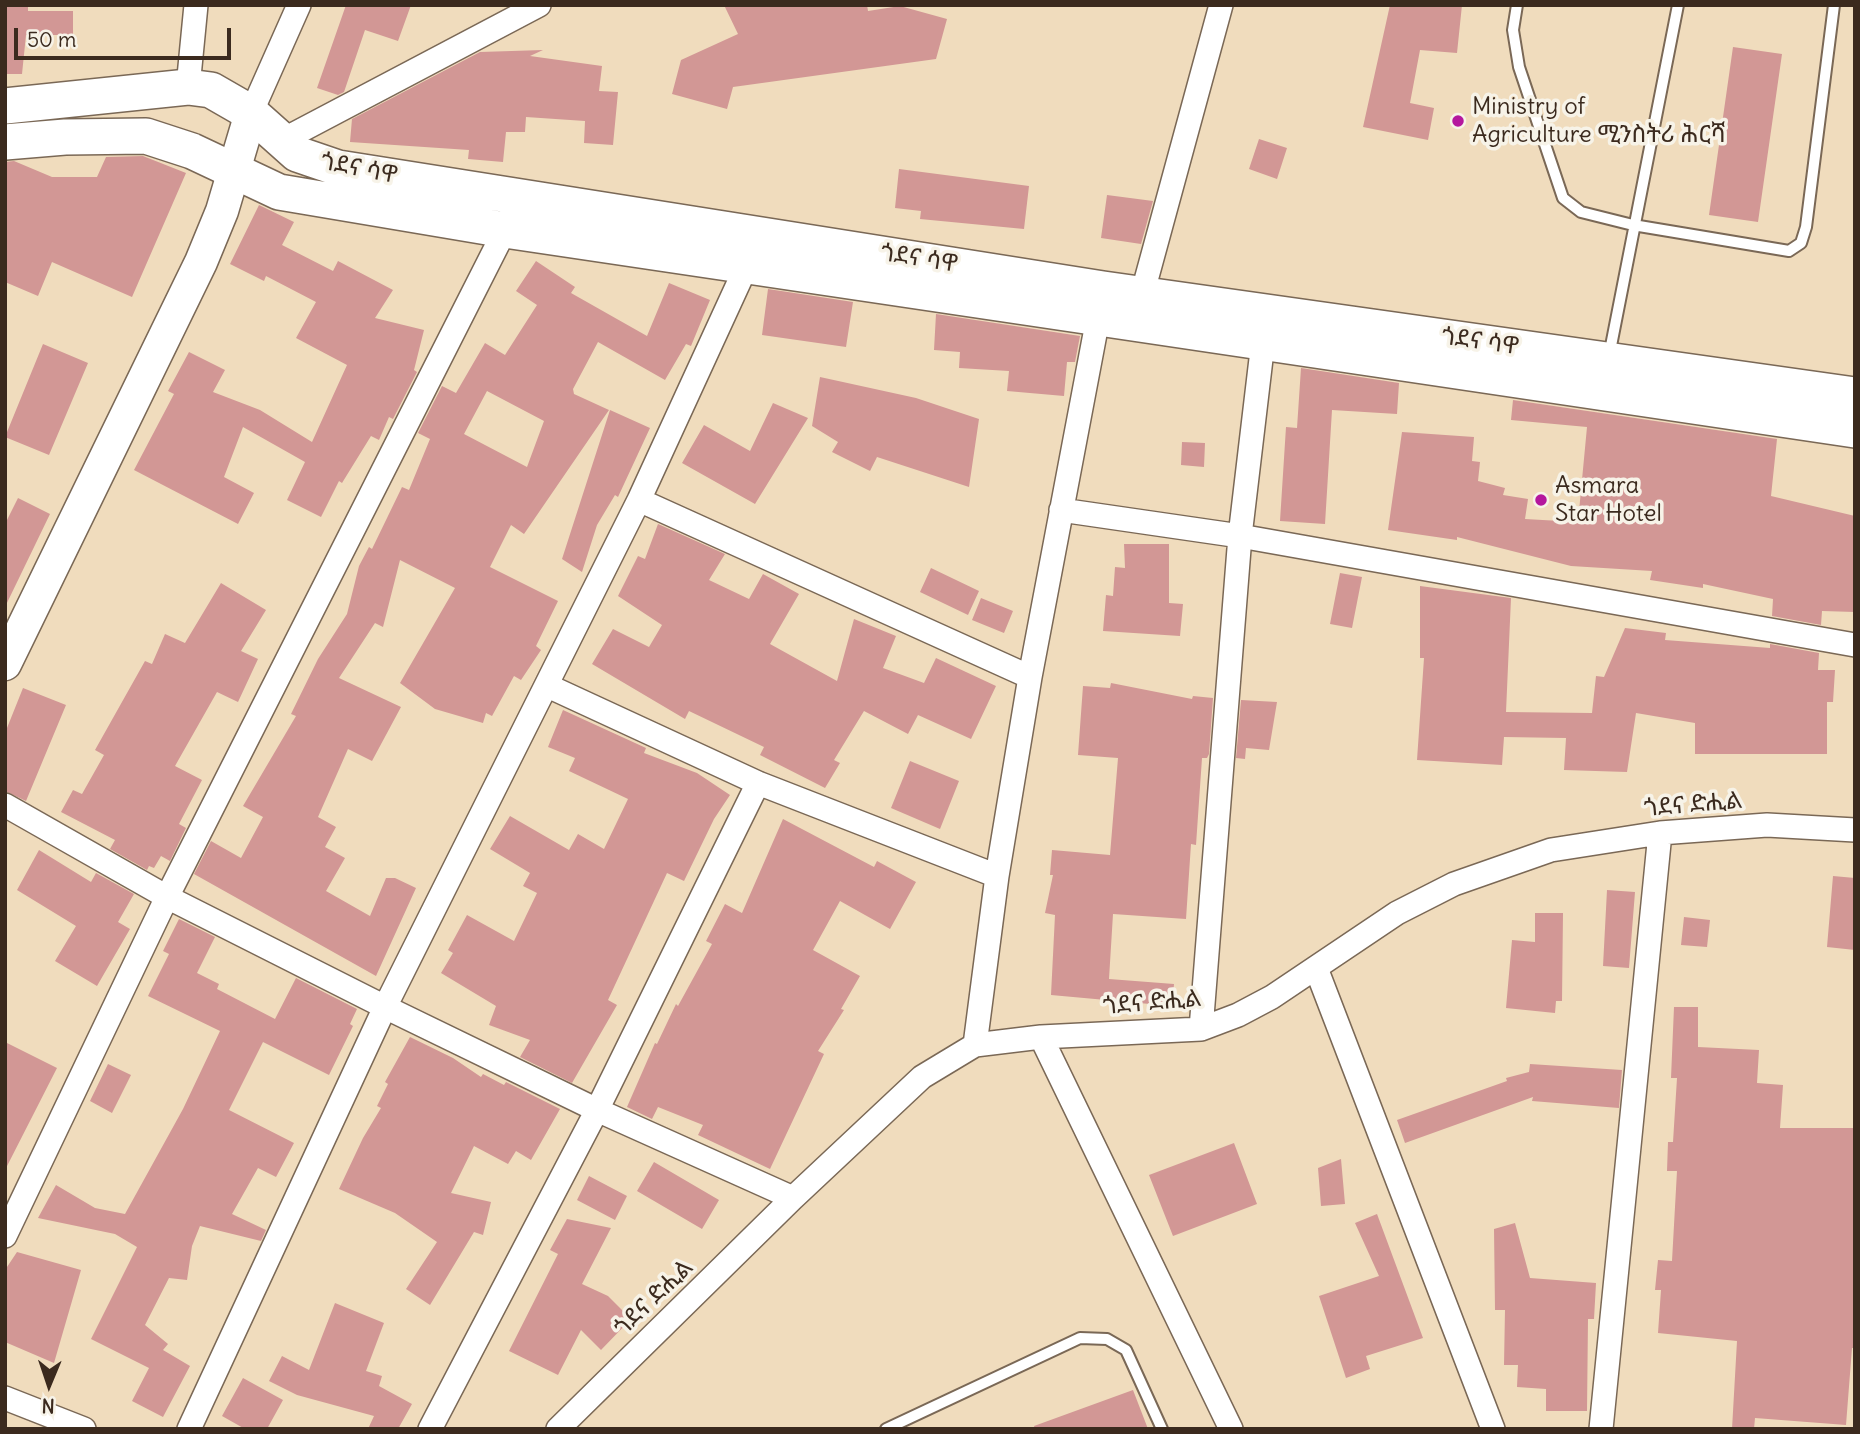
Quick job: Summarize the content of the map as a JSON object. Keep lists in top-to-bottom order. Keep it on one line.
{"streets":{"main road":["ጎደና ሳዋ"],"street":["ጎደና ድሒል"]},"places":["Ministry of Agriculture ሚንስትሪ ሕርሻ","Asmara Star Hotel"],"scale_bar":"50 m","north":"bottom"}
